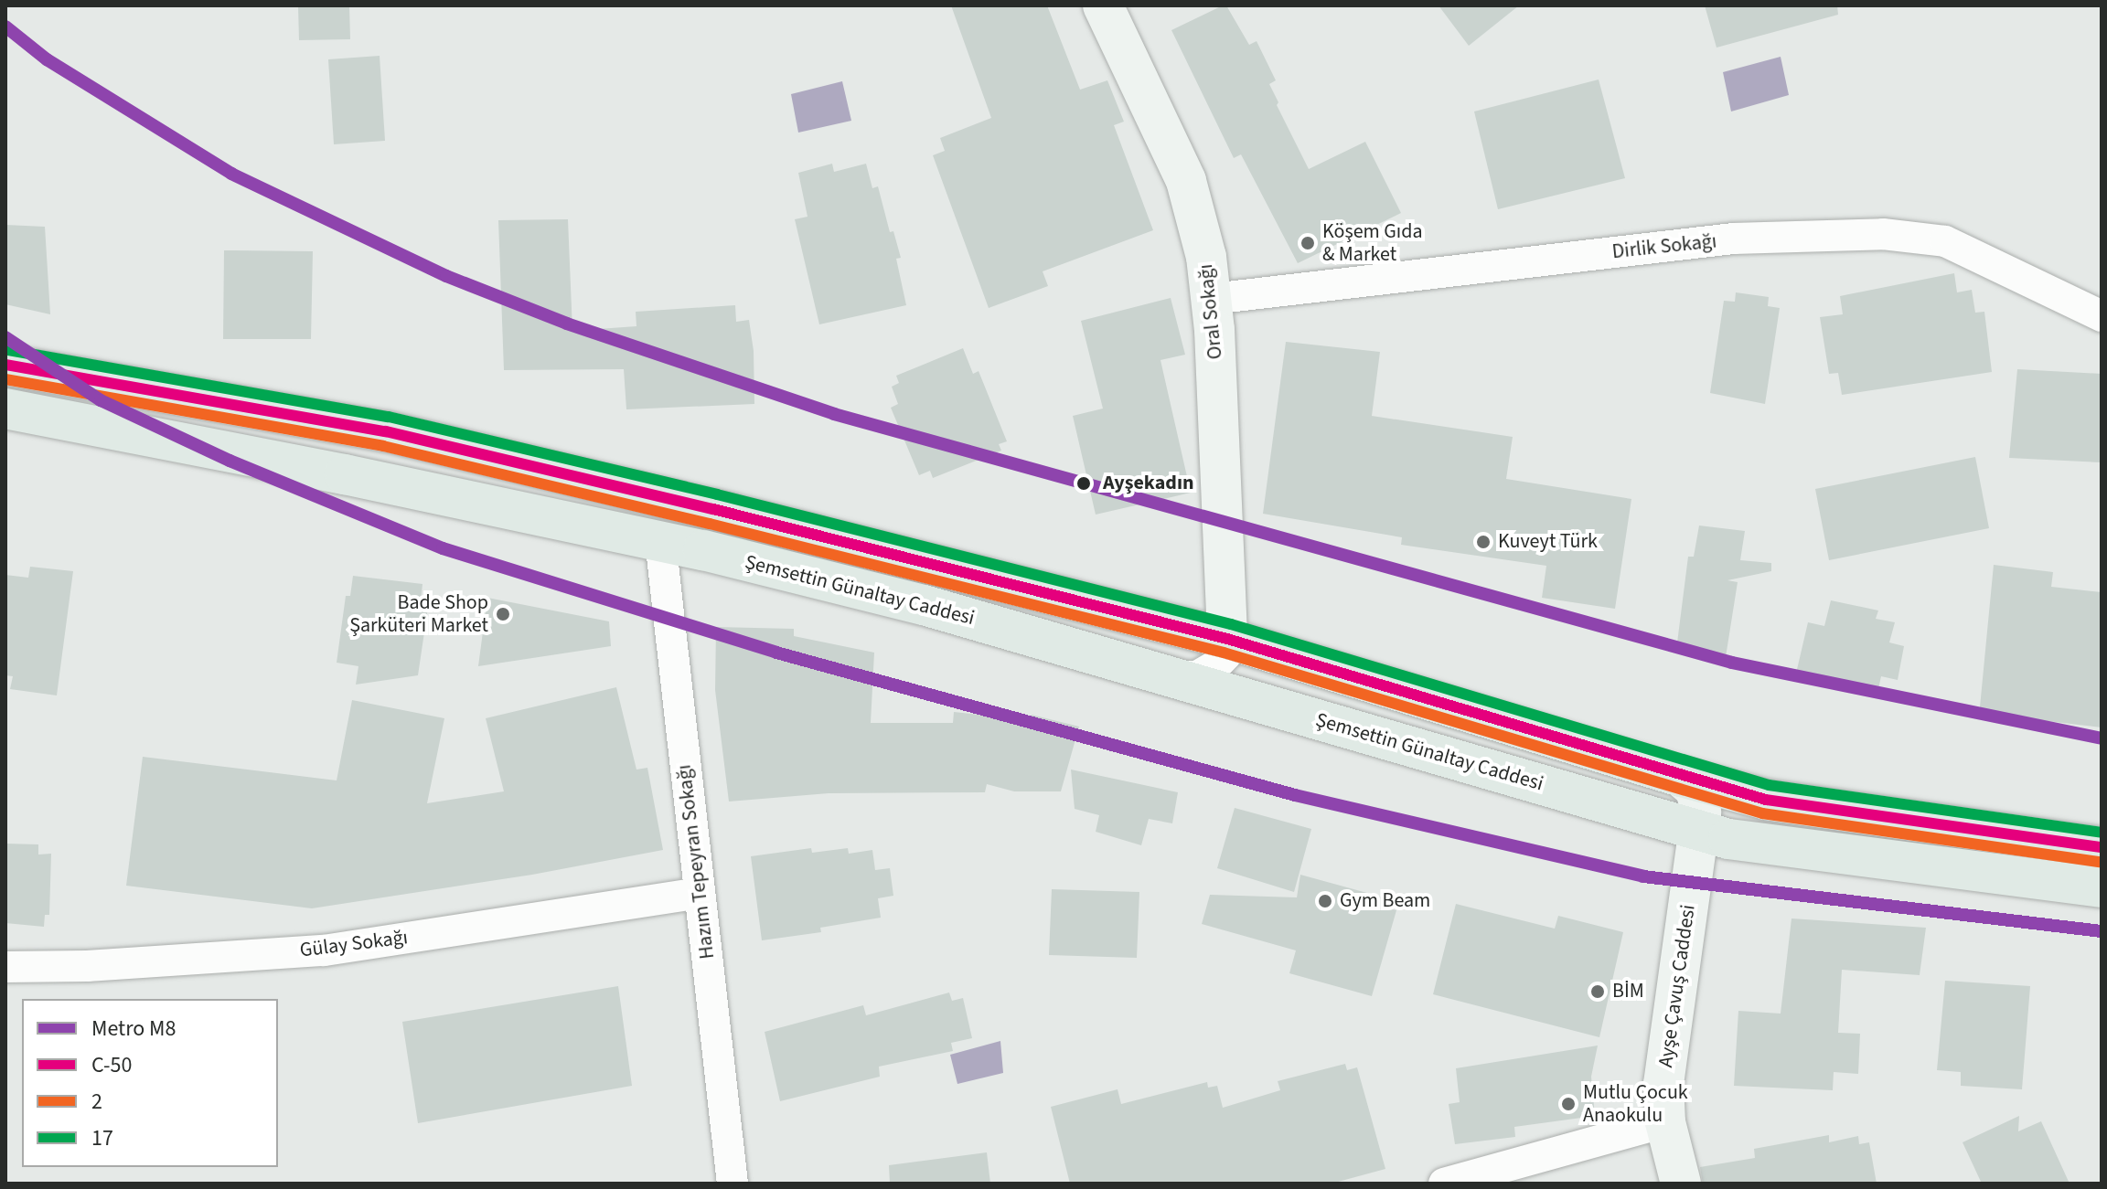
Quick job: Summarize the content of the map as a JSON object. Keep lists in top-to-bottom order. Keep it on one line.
{"streets":{"main road":["Şemsettin Günaltay Caddesi"],"street":["Dirlik Sokağı","Oral Sokağı","Hazım Tepeyran Sokağı","Gülay Sokağı","Ayşe Çavuş Caddesi"]},"crossings":[["Dirlik Sokağı","Oral Sokağı"],["Oral Sokağı","Şemsettin Günaltay Caddesi"],["Şemsettin Günaltay Caddesi","Hazım Tepeyran Sokağı"],["Şemsettin Günaltay Caddesi","Ayşe Çavuş Caddesi"],["Hazım Tepeyran Sokağı","Gülay Sokağı"]],"places":["Köşem Gıda & Market","Ayşekadın","Kuveyt Türk","Bade Shop Şarküteri Market","Gym Beam","BİM","Mutlu Çocuk Anaokulu"],"lines":["metro line M8","transit line 17","transit line C-50","transit line 2"],"legend":["Metro M8","C-50","2","17"]}
